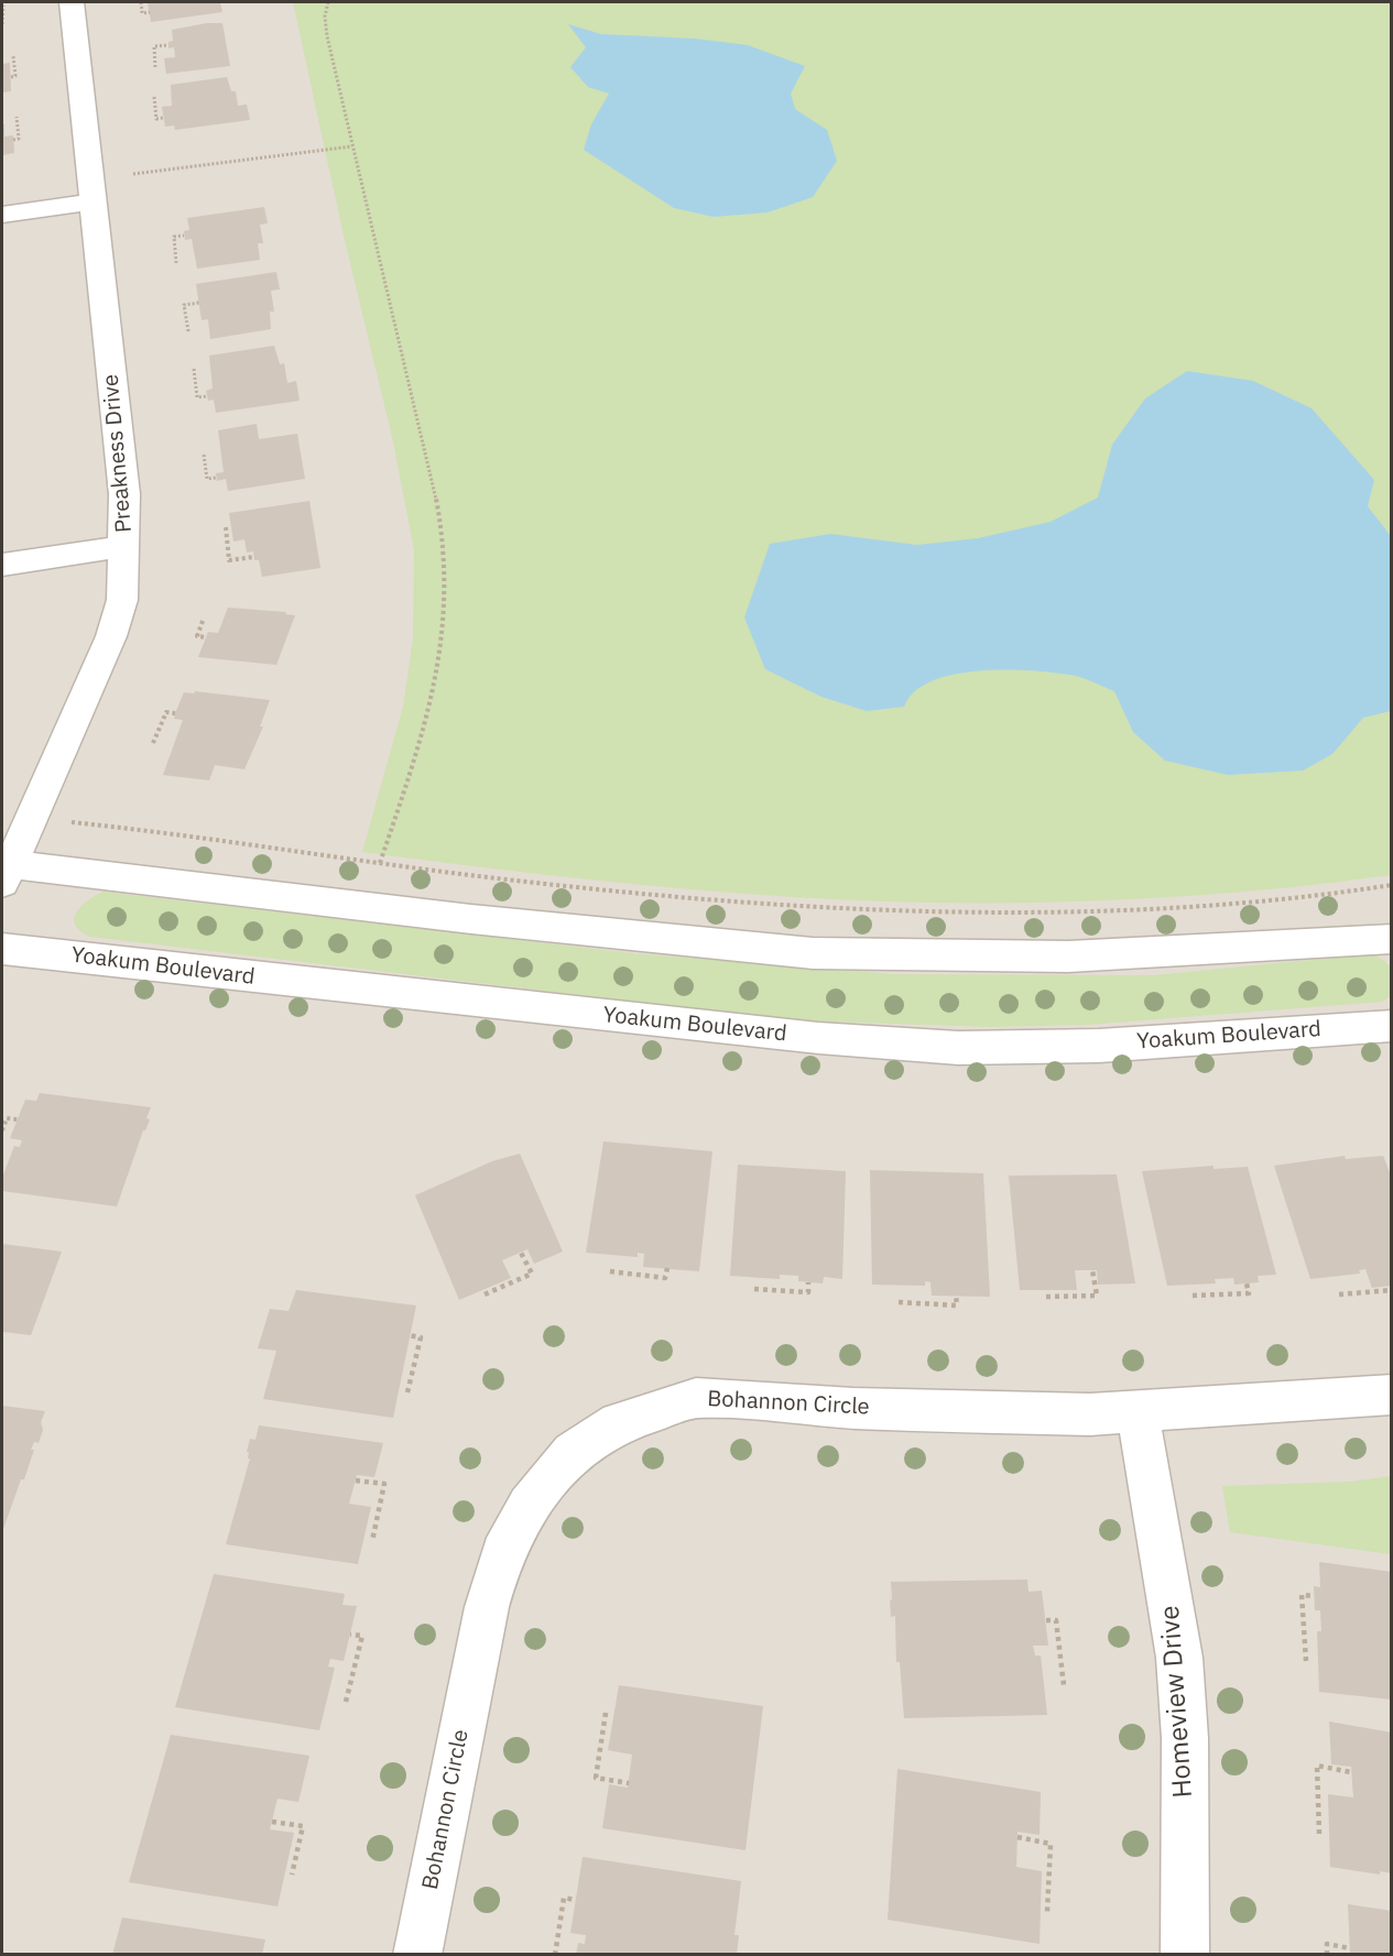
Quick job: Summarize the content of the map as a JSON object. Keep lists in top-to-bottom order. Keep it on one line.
{"streets":{"street":["Preakness Drive","Yoakum Boulevard","Bohannon Circle","Homeview Drive"]},"crossings":[["Bohannon Circle","Homeview Drive"]]}
